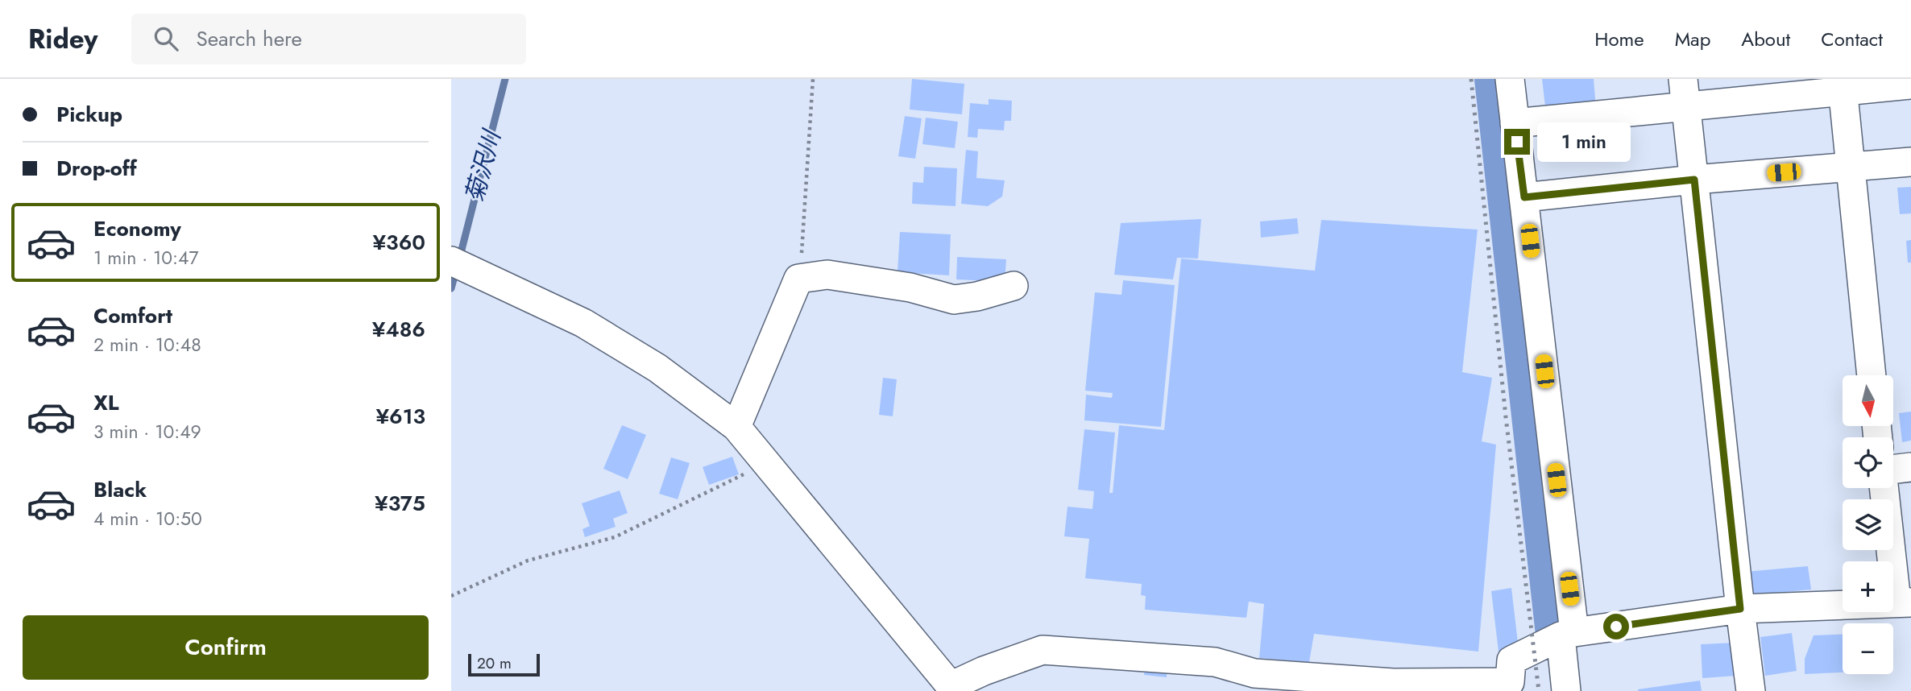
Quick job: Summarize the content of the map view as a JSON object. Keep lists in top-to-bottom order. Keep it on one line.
{"water":["菊沢川"],"scale_bar":"20 m","north":"bottom","page":{"header":"Ridey","search":"Search here","nav":["Home","Map","About","Contact"],"banner":["Pickup","Drop-off"],"bubble":"1 min","list":[{"name":"Economy","note":"1 min · 10:47","value":"¥360"},{"name":"Comfort","note":"2 min · 10:48","value":"¥486"},{"name":"XL","note":"3 min · 10:49","value":"¥613"},{"name":"Black","note":"4 min · 10:50","value":"¥375"}],"map_buttons":["+","−"],"buttons":"Confirm","scale":"20 m"}}
